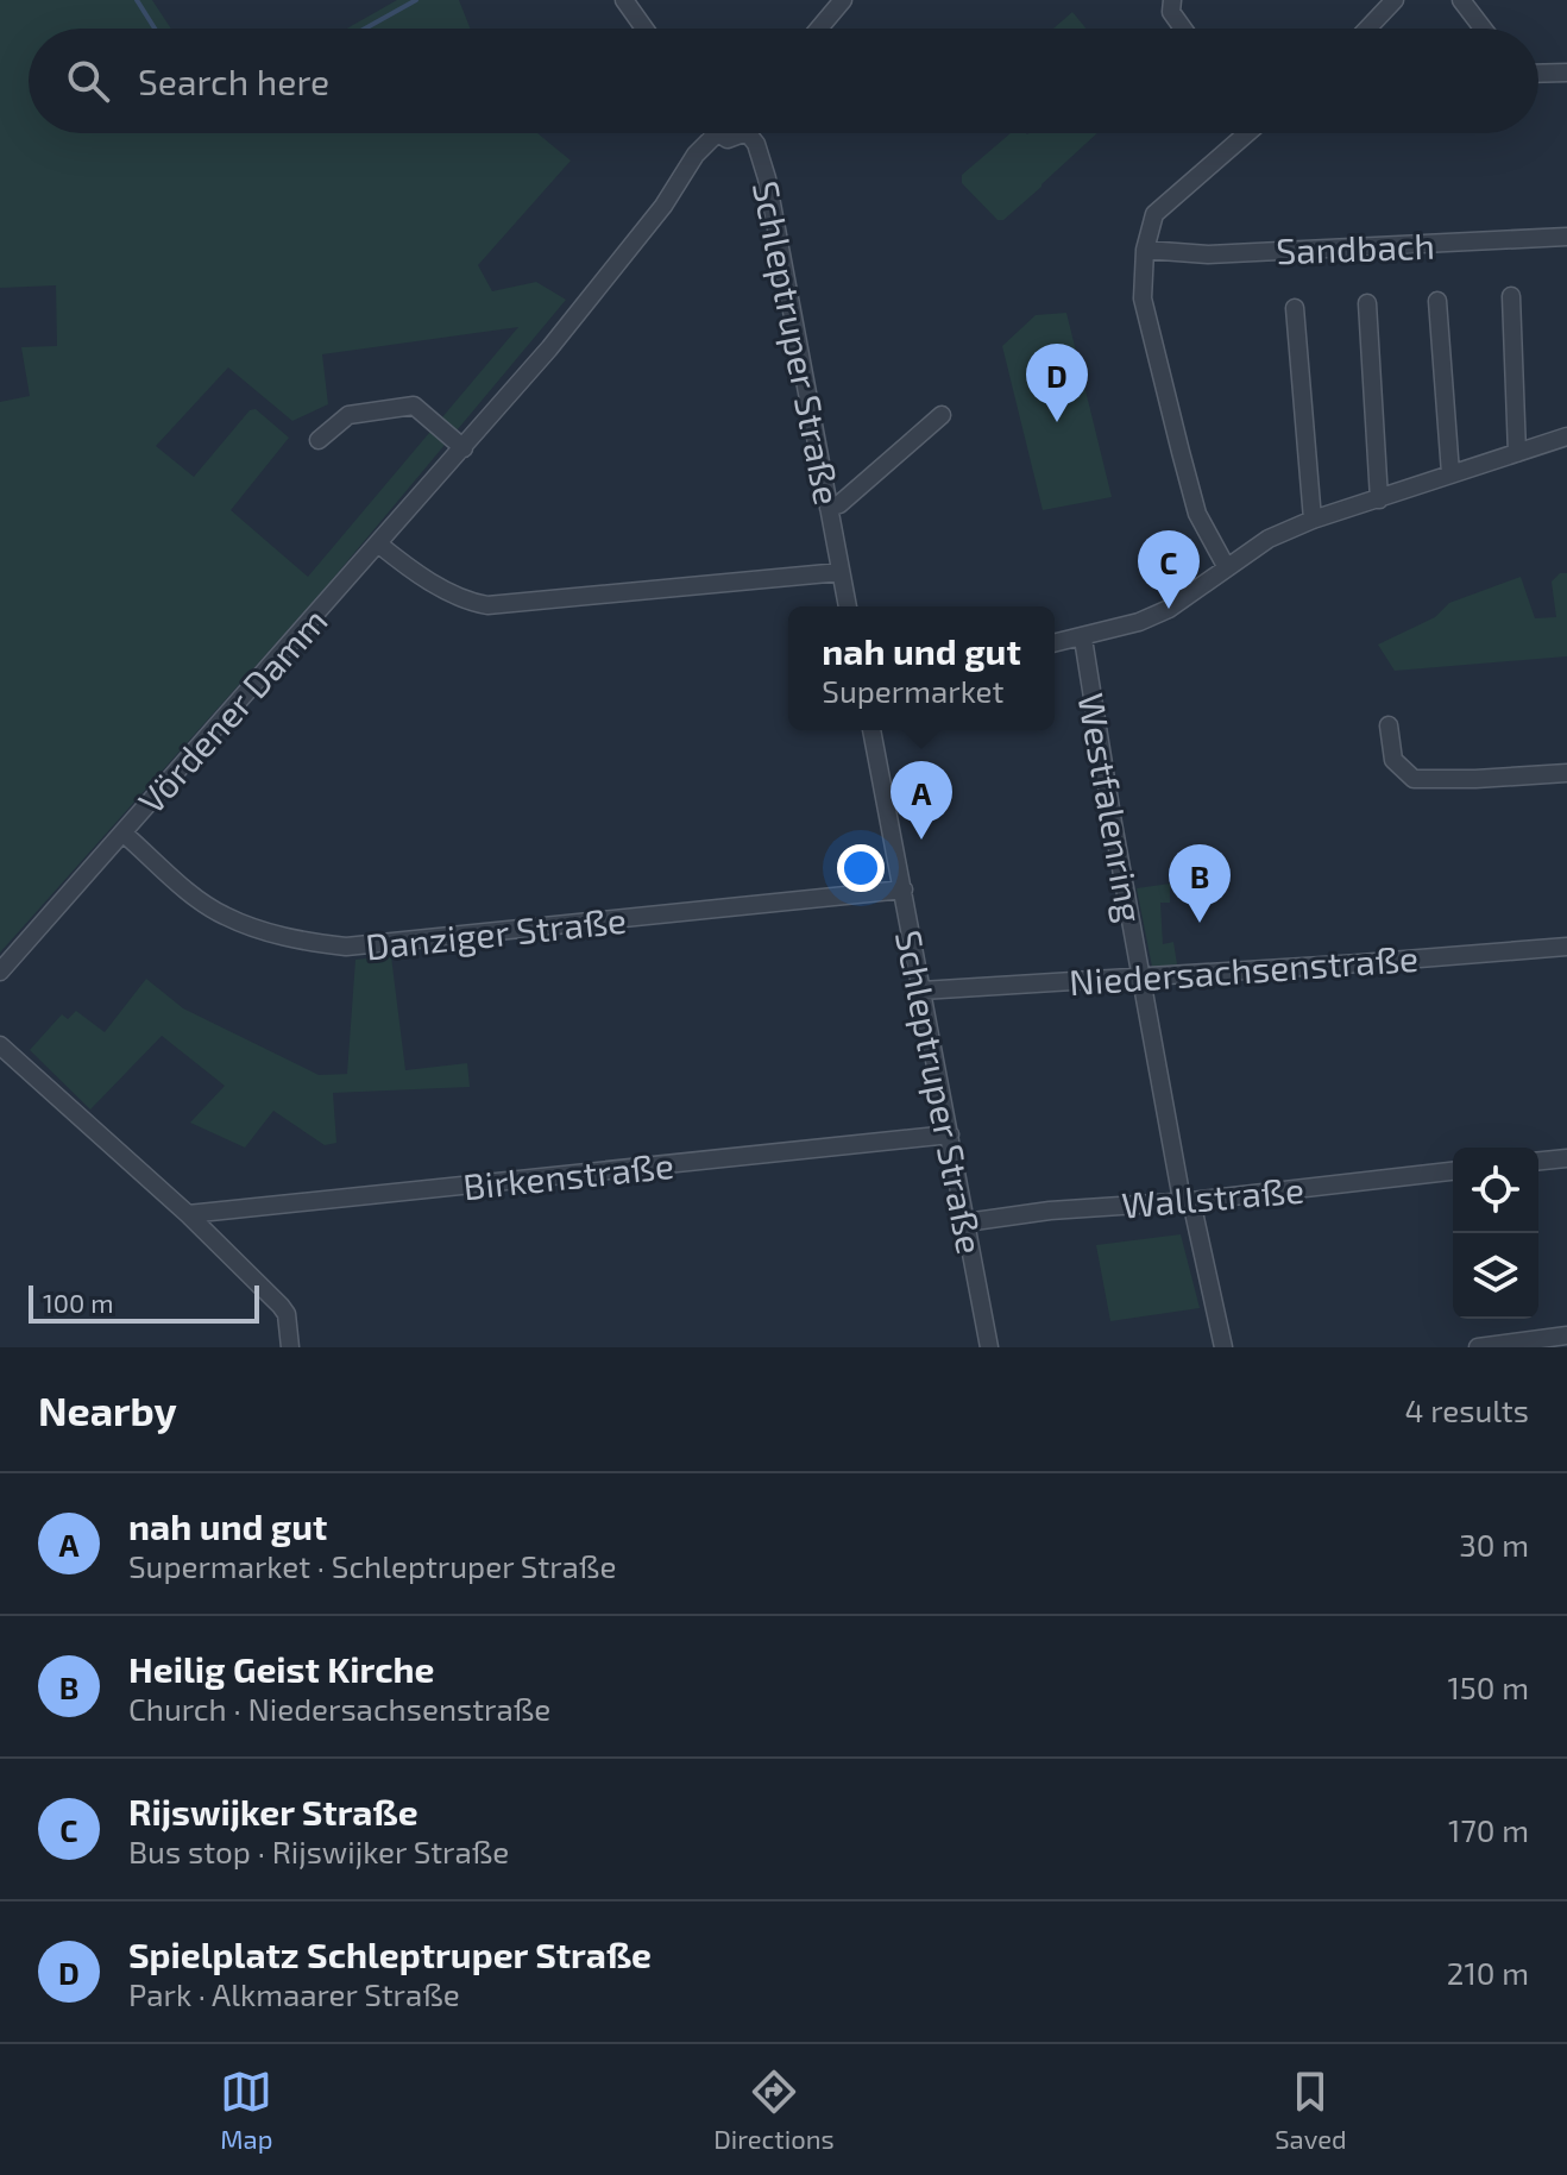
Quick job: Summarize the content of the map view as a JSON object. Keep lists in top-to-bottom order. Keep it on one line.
{"streets":{"street":["Sandbach","Schleptruper Straße","Vördener Damm","Westfalenring","Danziger Straße","Niedersachsenstraße","Birkenstraße","Wallstraße"]},"crossings":[["Schleptruper Straße","Danziger Straße"],["Schleptruper Straße","Niedersachsenstraße"],["Schleptruper Straße","Birkenstraße"],["Schleptruper Straße","Wallstraße"],["Vördener Damm","Danziger Straße"],["Westfalenring","Niedersachsenstraße"],["Westfalenring","Wallstraße"]],"scale_bar":"100 m","page":{"search":"Search here","pins":["D","C","A","B"],"popup":["nah und gut","Supermarket"],"scale":"100 m","heading":["Nearby","4 results"],"list":[{"mark":"A","name":"nah und gut","note":"Supermarket · Schleptruper Straße","value":"30 m"},{"mark":"B","name":"Heilig Geist Kirche","note":"Church · Niedersachsenstraße","value":"150 m"},{"mark":"C","name":"Rijswijker Straße","note":"Bus stop · Rijswijker Straße","value":"170 m"},{"mark":"D","name":"Spielplatz Schleptruper Straße","note":"Park · Alkmaarer Straße","value":"210 m"}],"nav":["Map","Directions","Saved"]}}
